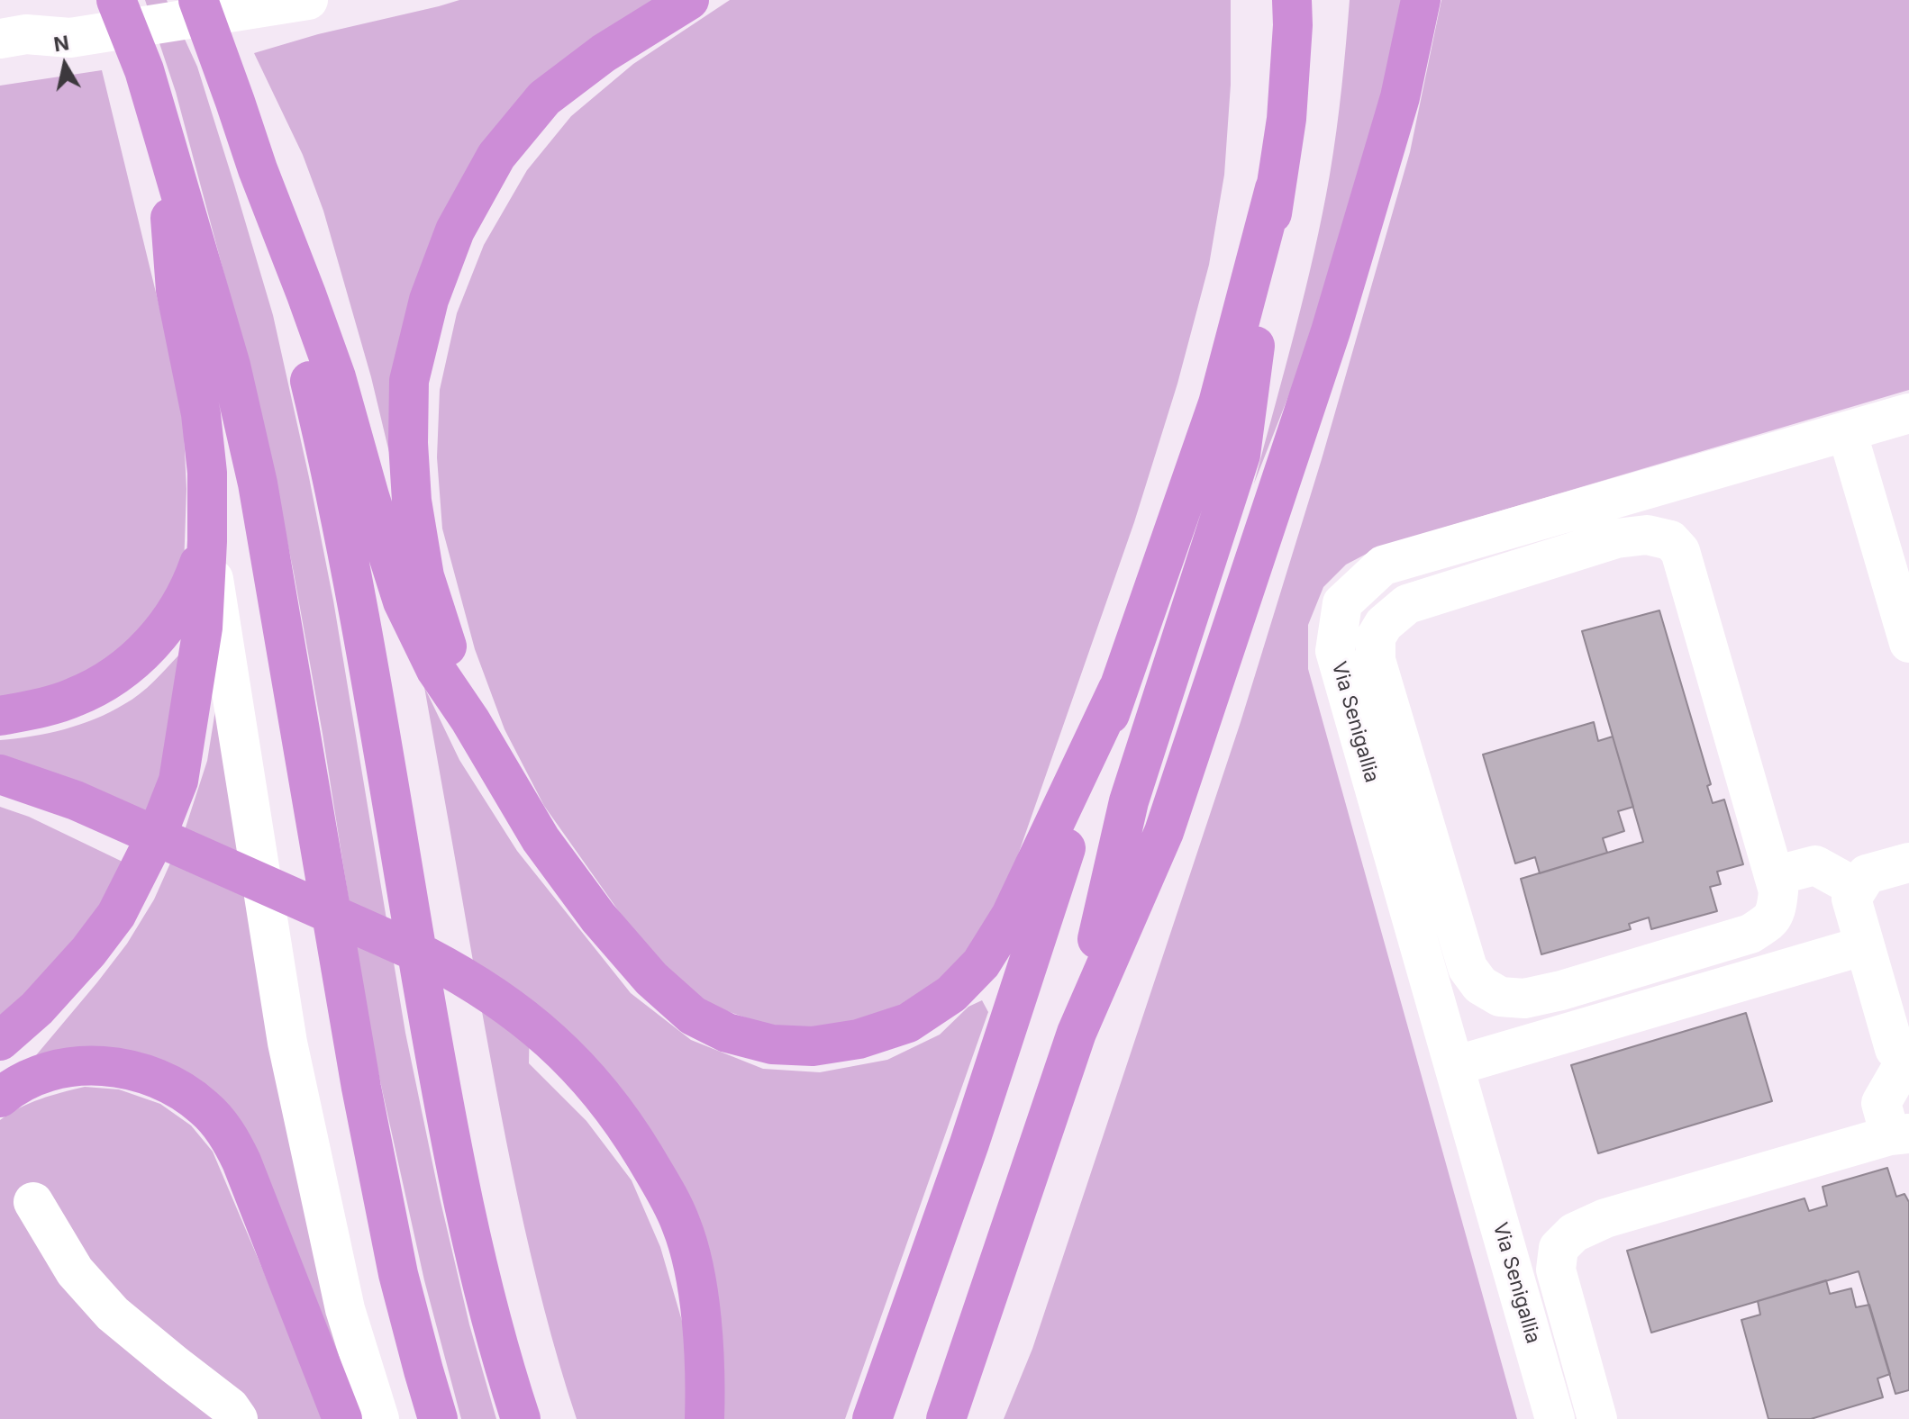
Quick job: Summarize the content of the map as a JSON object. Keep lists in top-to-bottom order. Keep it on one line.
{"streets":{"street":["Via Senigallia"]},"north":"top"}
